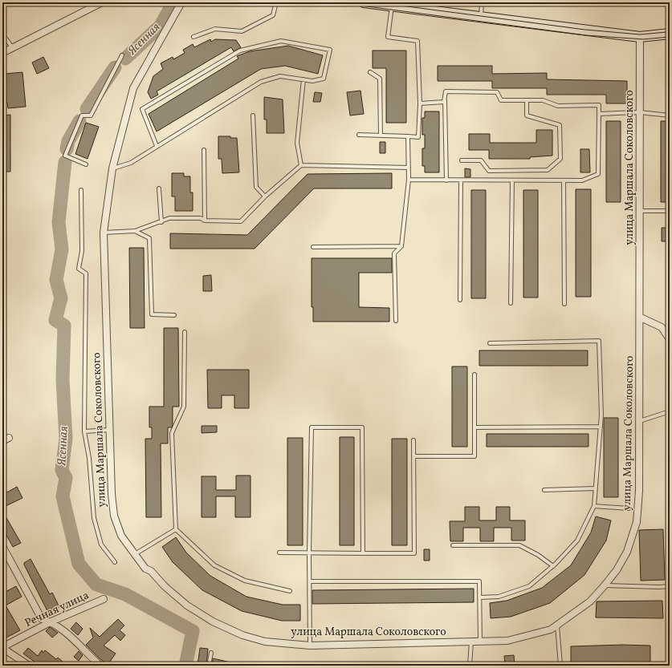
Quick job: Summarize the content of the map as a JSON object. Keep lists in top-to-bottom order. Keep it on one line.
{"streets":{"street":["улица Маршала Соколовского","Речная улица"]},"water":["Ясенная"]}
